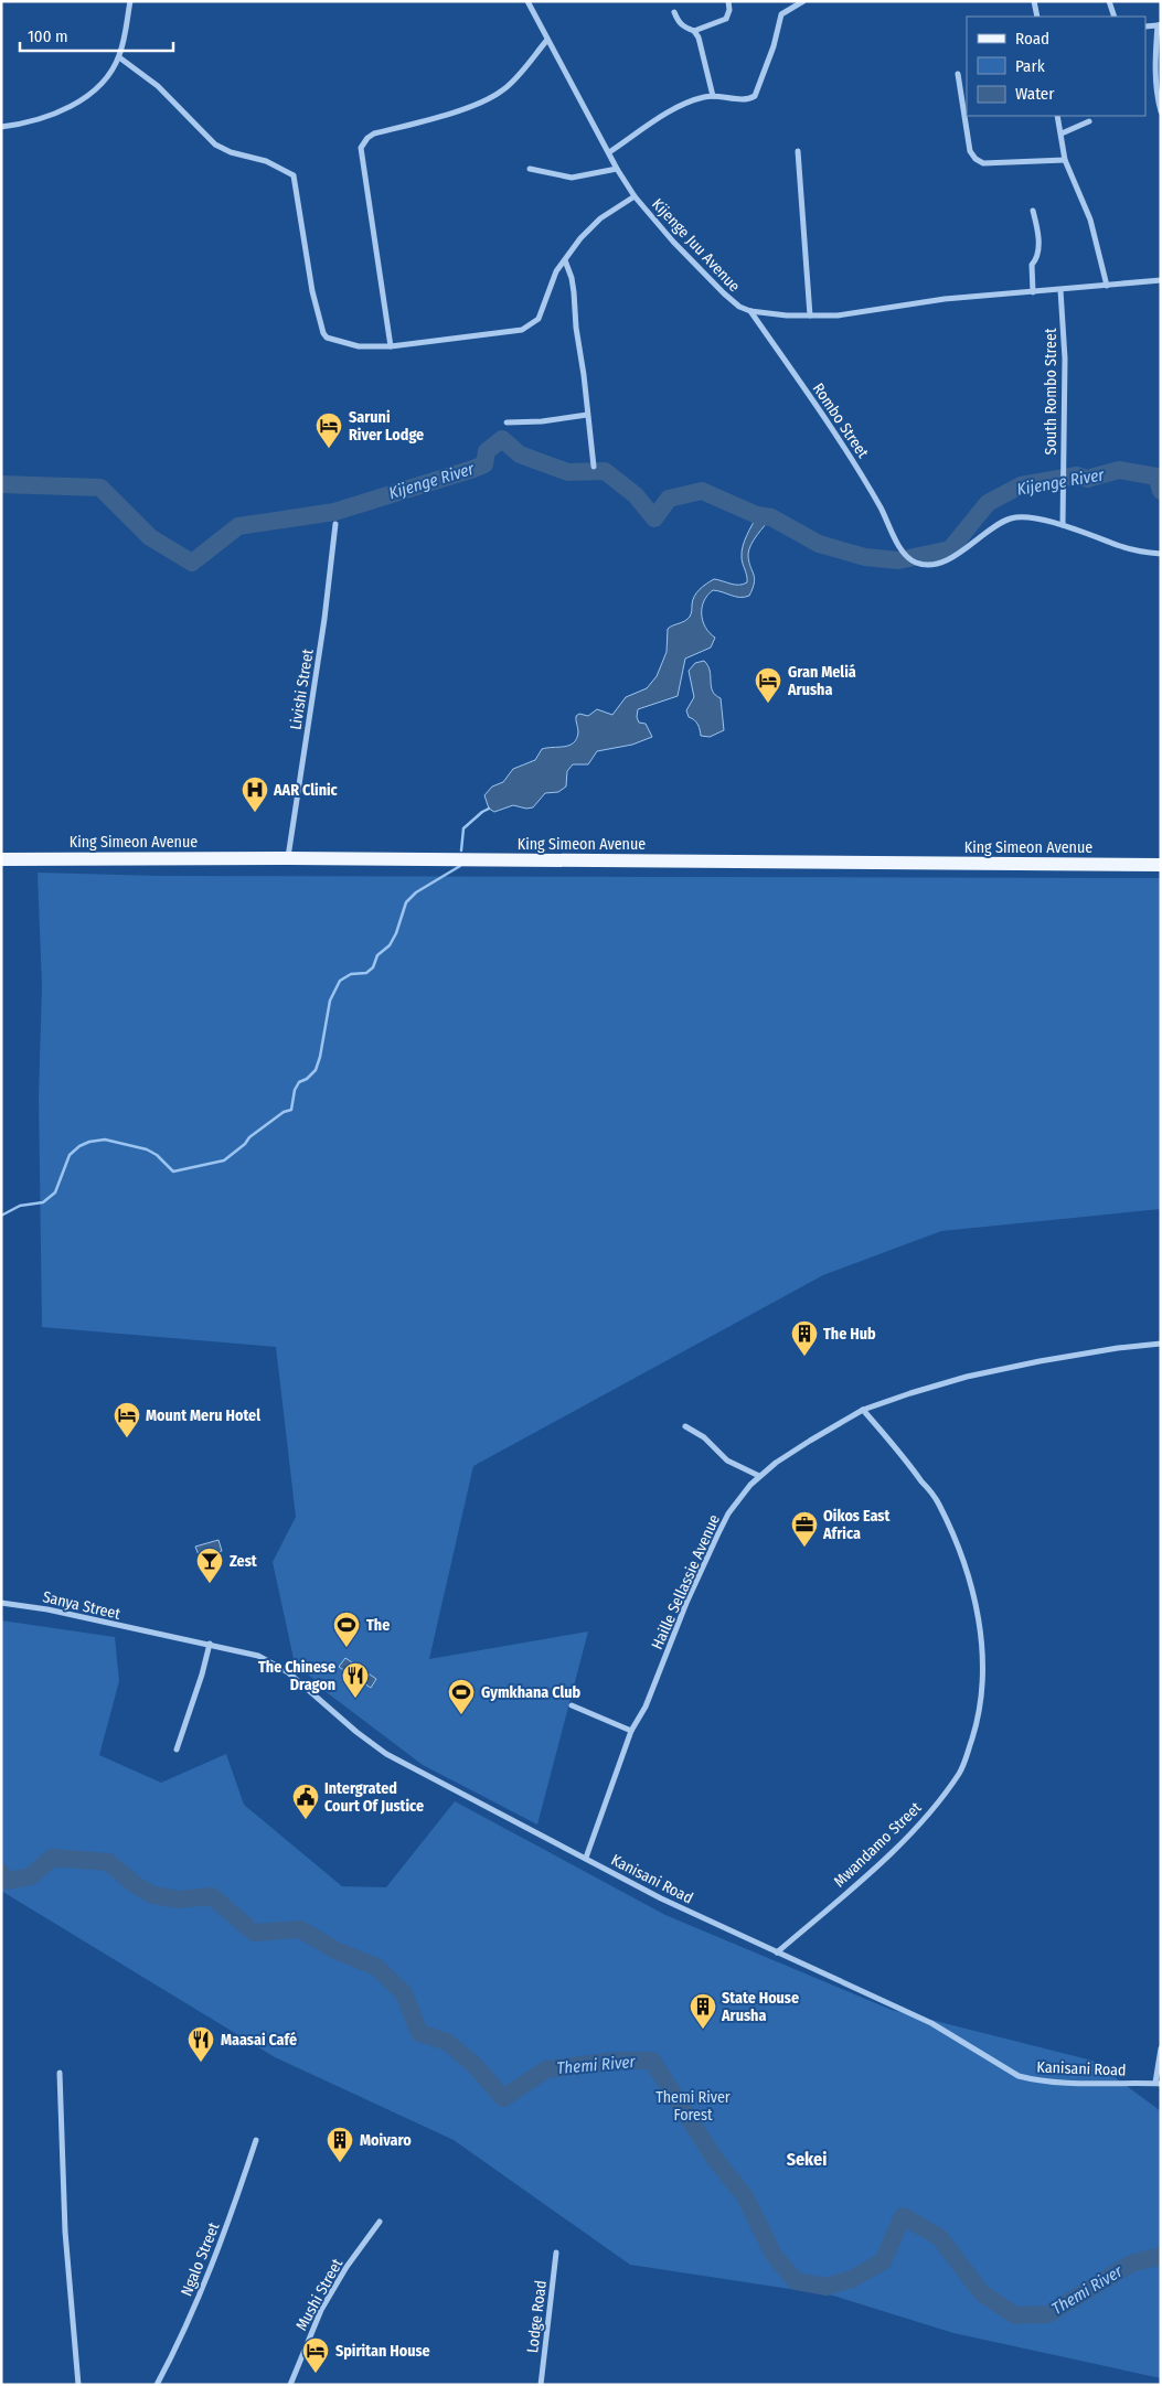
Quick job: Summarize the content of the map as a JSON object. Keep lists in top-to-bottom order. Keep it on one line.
{"streets":{"main road":["King Simeon Avenue"],"street":["Kijenge Juu Avenue","South Rombo Street","Rombo Street","Livishi Street","Haille Sellassie Avenue","Sanya Street","Mwandamo Street","Kanisani Road","Ngalo Street","Mushi Street","Lodge Road"]},"crossings":[["Kijenge Juu Avenue","South Rombo Street"],["Kijenge Juu Avenue","Rombo Street"],["South Rombo Street","Rombo Street"],["Livishi Street","King Simeon Avenue"],["Haille Sellassie Avenue","Mwandamo Street"],["Haille Sellassie Avenue","Kanisani Road"],["Sanya Street","Kanisani Road"],["Mwandamo Street","Kanisani Road"]],"districts":["Sekei"],"water":["Kijenge River","Themi River"],"parks":["Themi River Forest"],"places":{"hotel":["Saruni River Lodge","Gran Meliá Arusha","Mount Meru Hotel","Spiritan House"],"hospital":["AAR Clinic"],"building":["The Hub","State House Arusha","Moivaro"],"office":["Oikos East Africa"],"bar":["Zest"],"sports":["The","Gymkhana Club"],"restaurant":["The Chinese Dragon","Maasai Café"],"public building":["Intergrated Court Of Justice"]},"legend":["Road","Park","Water"],"scale_bar":"100 m"}
